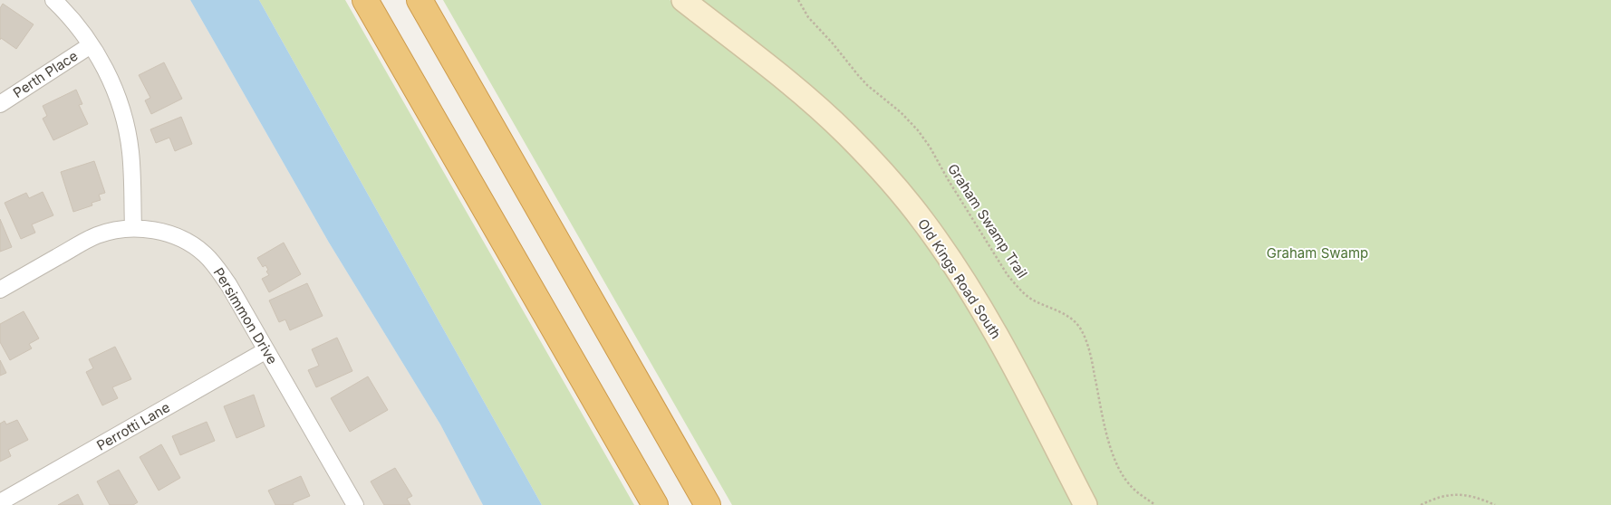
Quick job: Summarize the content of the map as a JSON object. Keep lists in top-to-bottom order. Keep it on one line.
{"streets":{"street":["Perth Place","Old Kings Road South","Persimmon Drive","Perrotti Lane"],"path":["Graham Swamp Trail"]},"crossings":[["Persimmon Drive","Perrotti Lane"]],"parks":["Graham Swamp"]}
